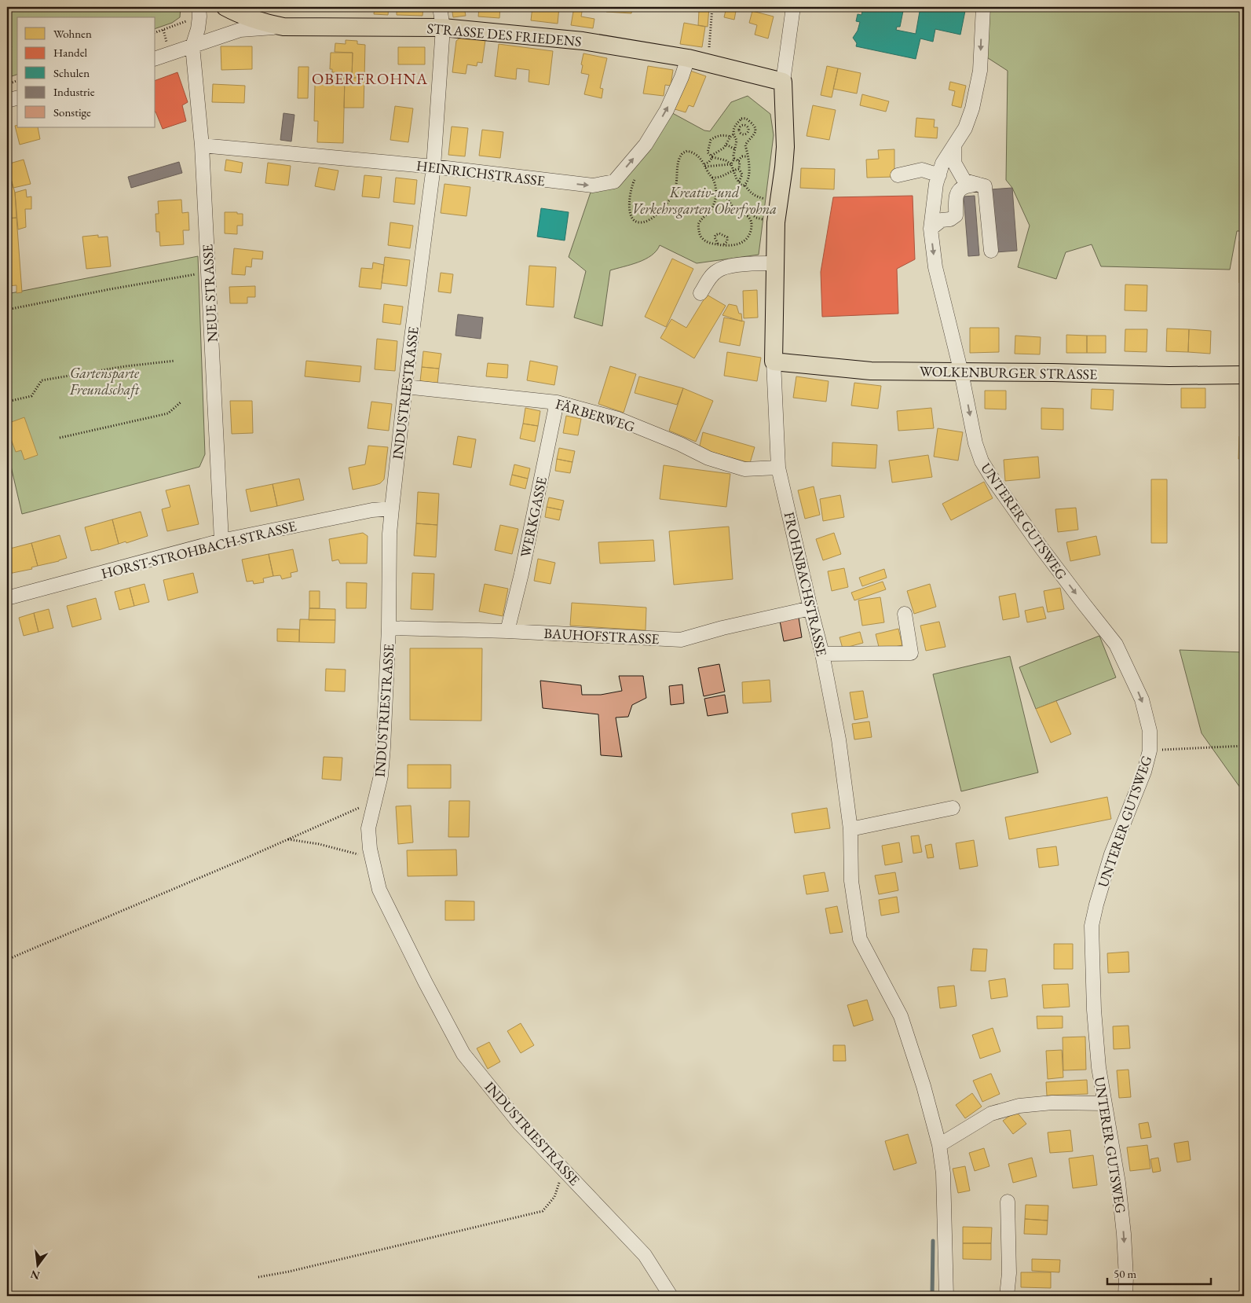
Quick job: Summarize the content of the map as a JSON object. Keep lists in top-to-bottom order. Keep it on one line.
{"streets":{"main road":["STRASSE DES FRIEDENS","WOLKENBURGER STRASSE","FROHNBACHSTRASSE"],"street":["HEINRICHSTRASSE","NEUE STRASSE","INDUSTRIESTRASSE","FÄRBERWEG","WERKGASSE","UNTERER GUTSWEG","HORST-STROHBACH-STRASSE","BAUHOFSTRASSE"]},"crossings":[["STRASSE DES FRIEDENS","HEINRICHSTRASSE"],["STRASSE DES FRIEDENS","INDUSTRIESTRASSE"],["STRASSE DES FRIEDENS","FROHNBACHSTRASSE"],["HEINRICHSTRASSE","NEUE STRASSE"],["HEINRICHSTRASSE","INDUSTRIESTRASSE"],["NEUE STRASSE","HORST-STROHBACH-STRASSE"],["WOLKENBURGER STRASSE","UNTERER GUTSWEG"],["WOLKENBURGER STRASSE","FROHNBACHSTRASSE"],["INDUSTRIESTRASSE","FÄRBERWEG"],["INDUSTRIESTRASSE","HORST-STROHBACH-STRASSE"],["INDUSTRIESTRASSE","BAUHOFSTRASSE"],["FÄRBERWEG","WERKGASSE"],["FÄRBERWEG","FROHNBACHSTRASSE"],["WERKGASSE","BAUHOFSTRASSE"],["FROHNBACHSTRASSE","BAUHOFSTRASSE"]],"one_way":["HEINRICHSTRASSE","UNTERER GUTSWEG"],"districts":["OBERFROHNA"],"parks":["Kreativ- und Verkehrsgarten Oberfrohna","Gartensparte Freundschaft"],"legend":["Wohnen","Handel","Schulen","Industrie","Sonstige"],"scale_bar":"50 m","north":"bottom"}
